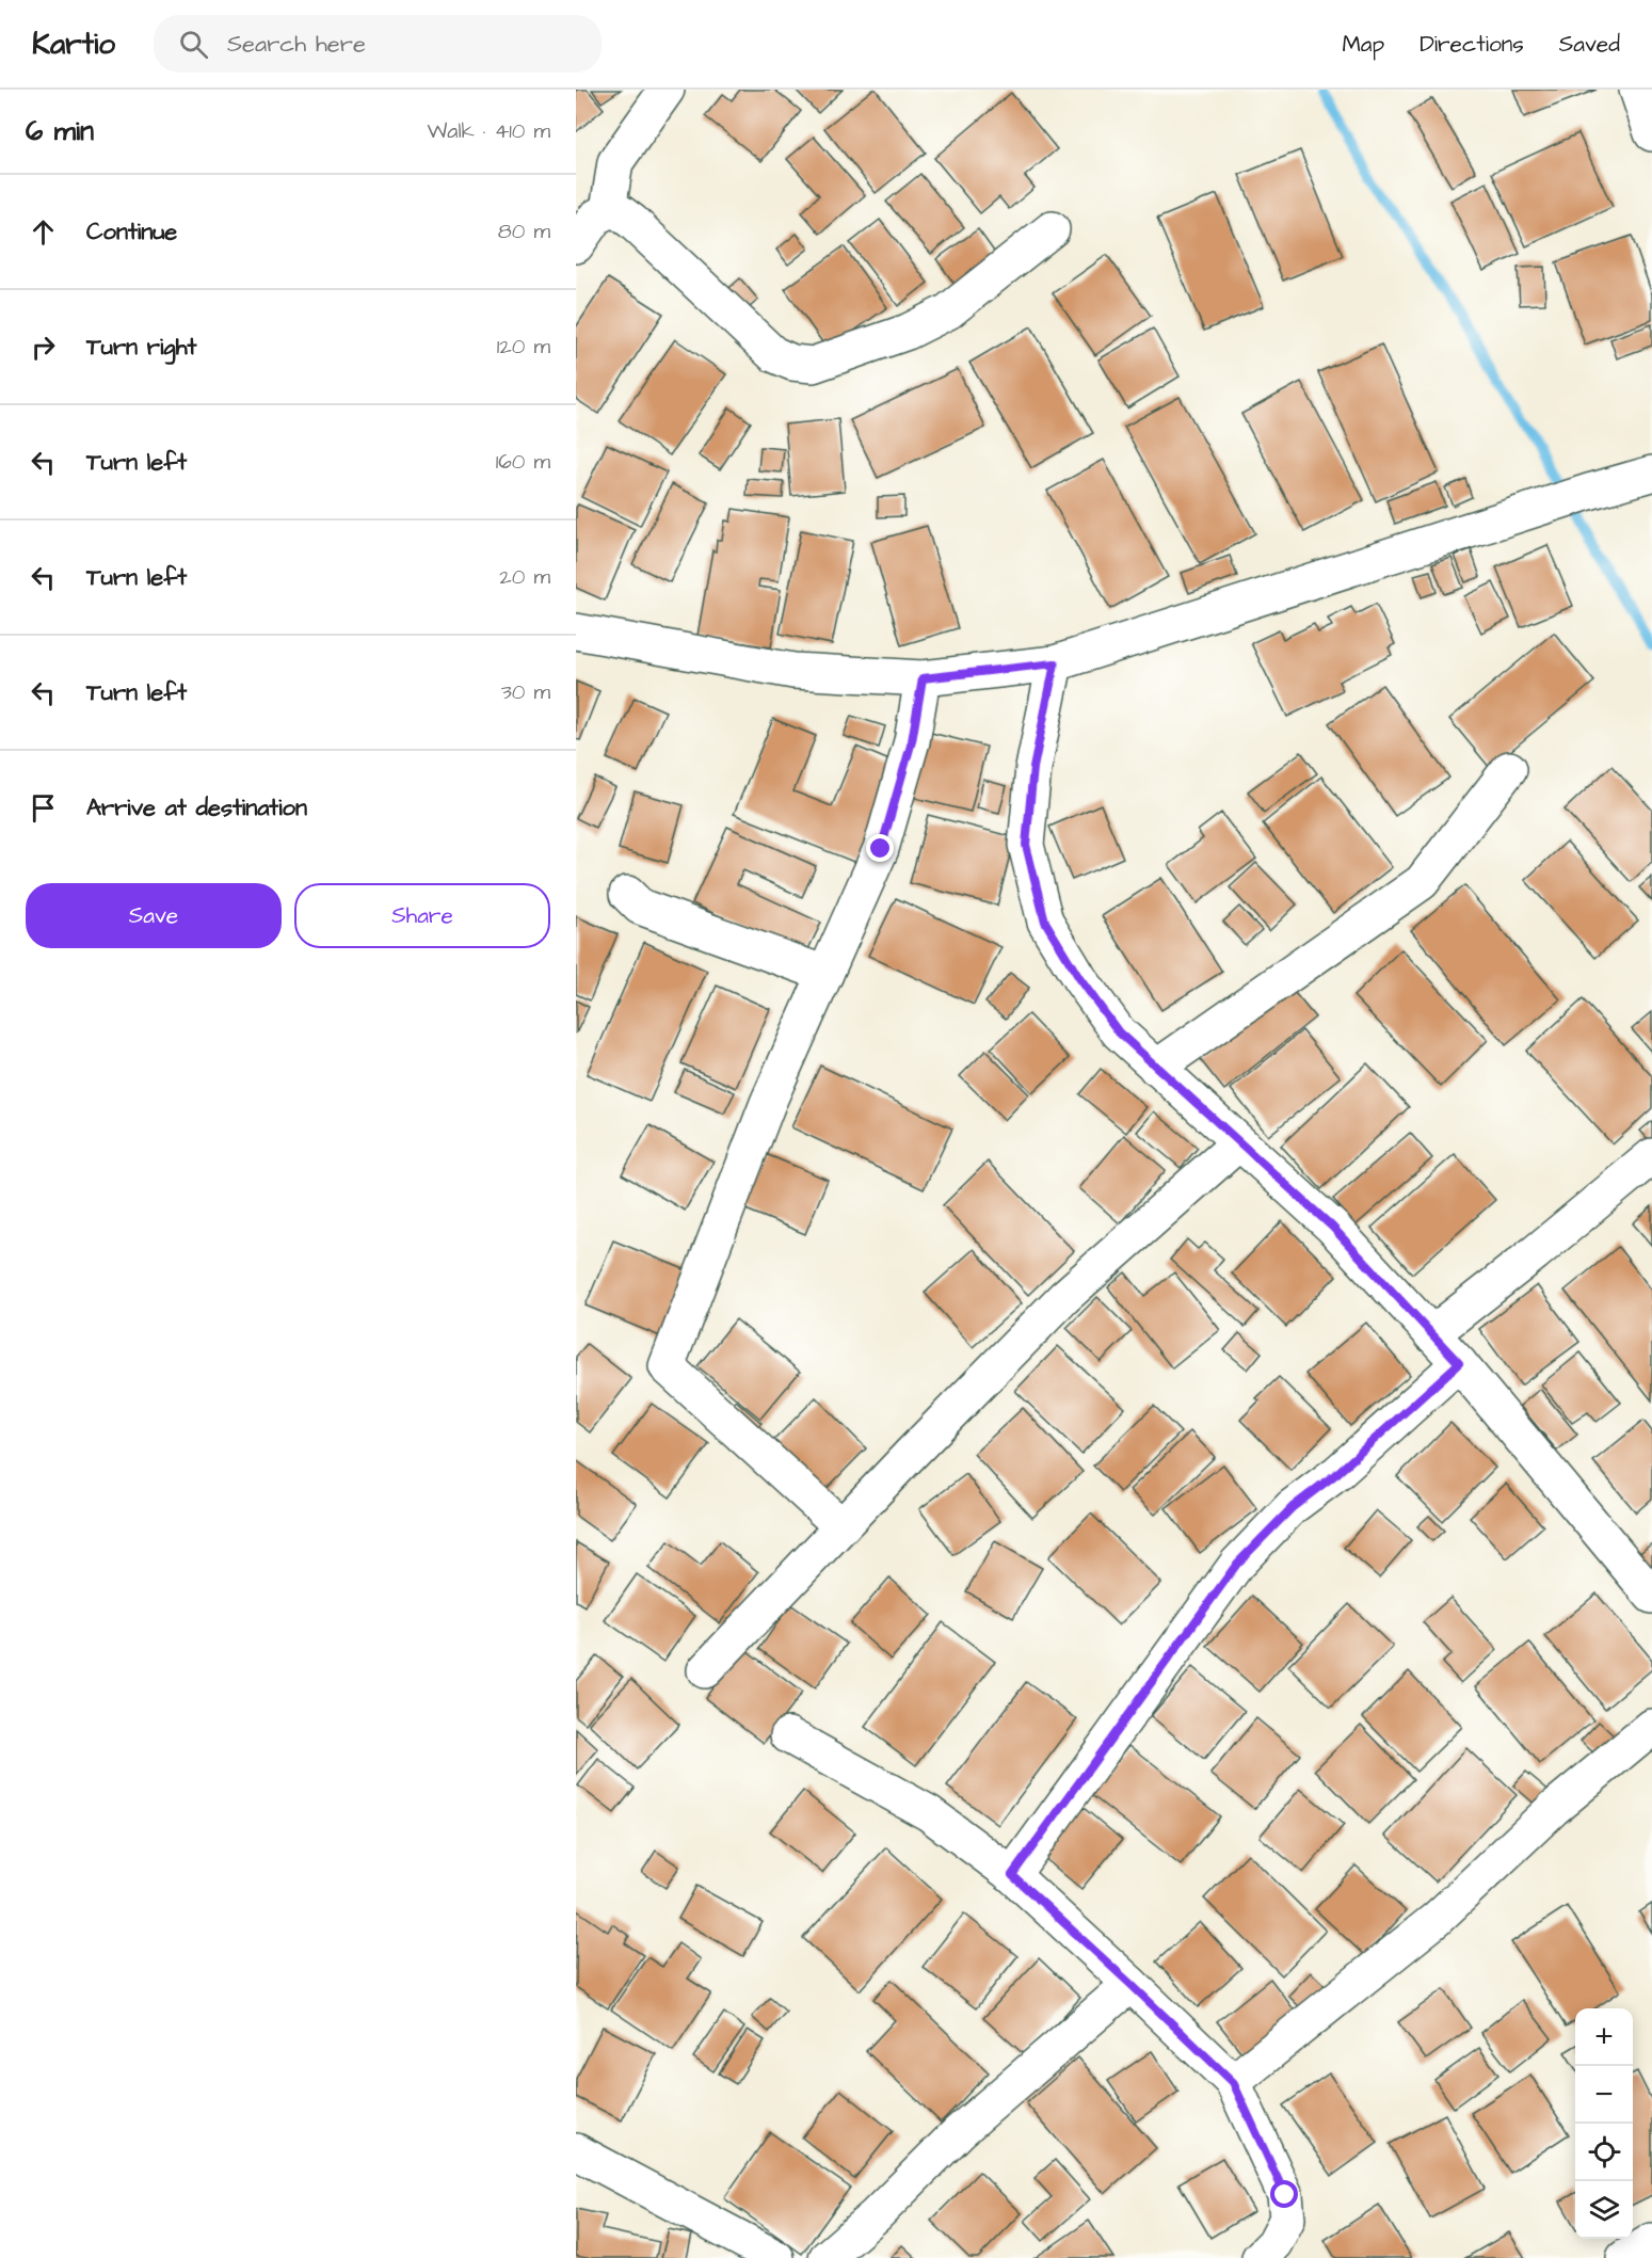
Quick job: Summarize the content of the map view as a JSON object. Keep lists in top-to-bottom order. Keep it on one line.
{"page":{"header":"Kartio","search":"Search here","nav":["Map","Directions","Saved"],"heading":["6 min","Walk · 410 m"],"list":[["Continue","80 m"],["Turn right","120 m"],["Turn left","160 m"],["Turn left","20 m"],["Turn left","30 m"],"Arrive at destination"],"buttons":["Save","Share"],"map_buttons":["+","−"]}}
